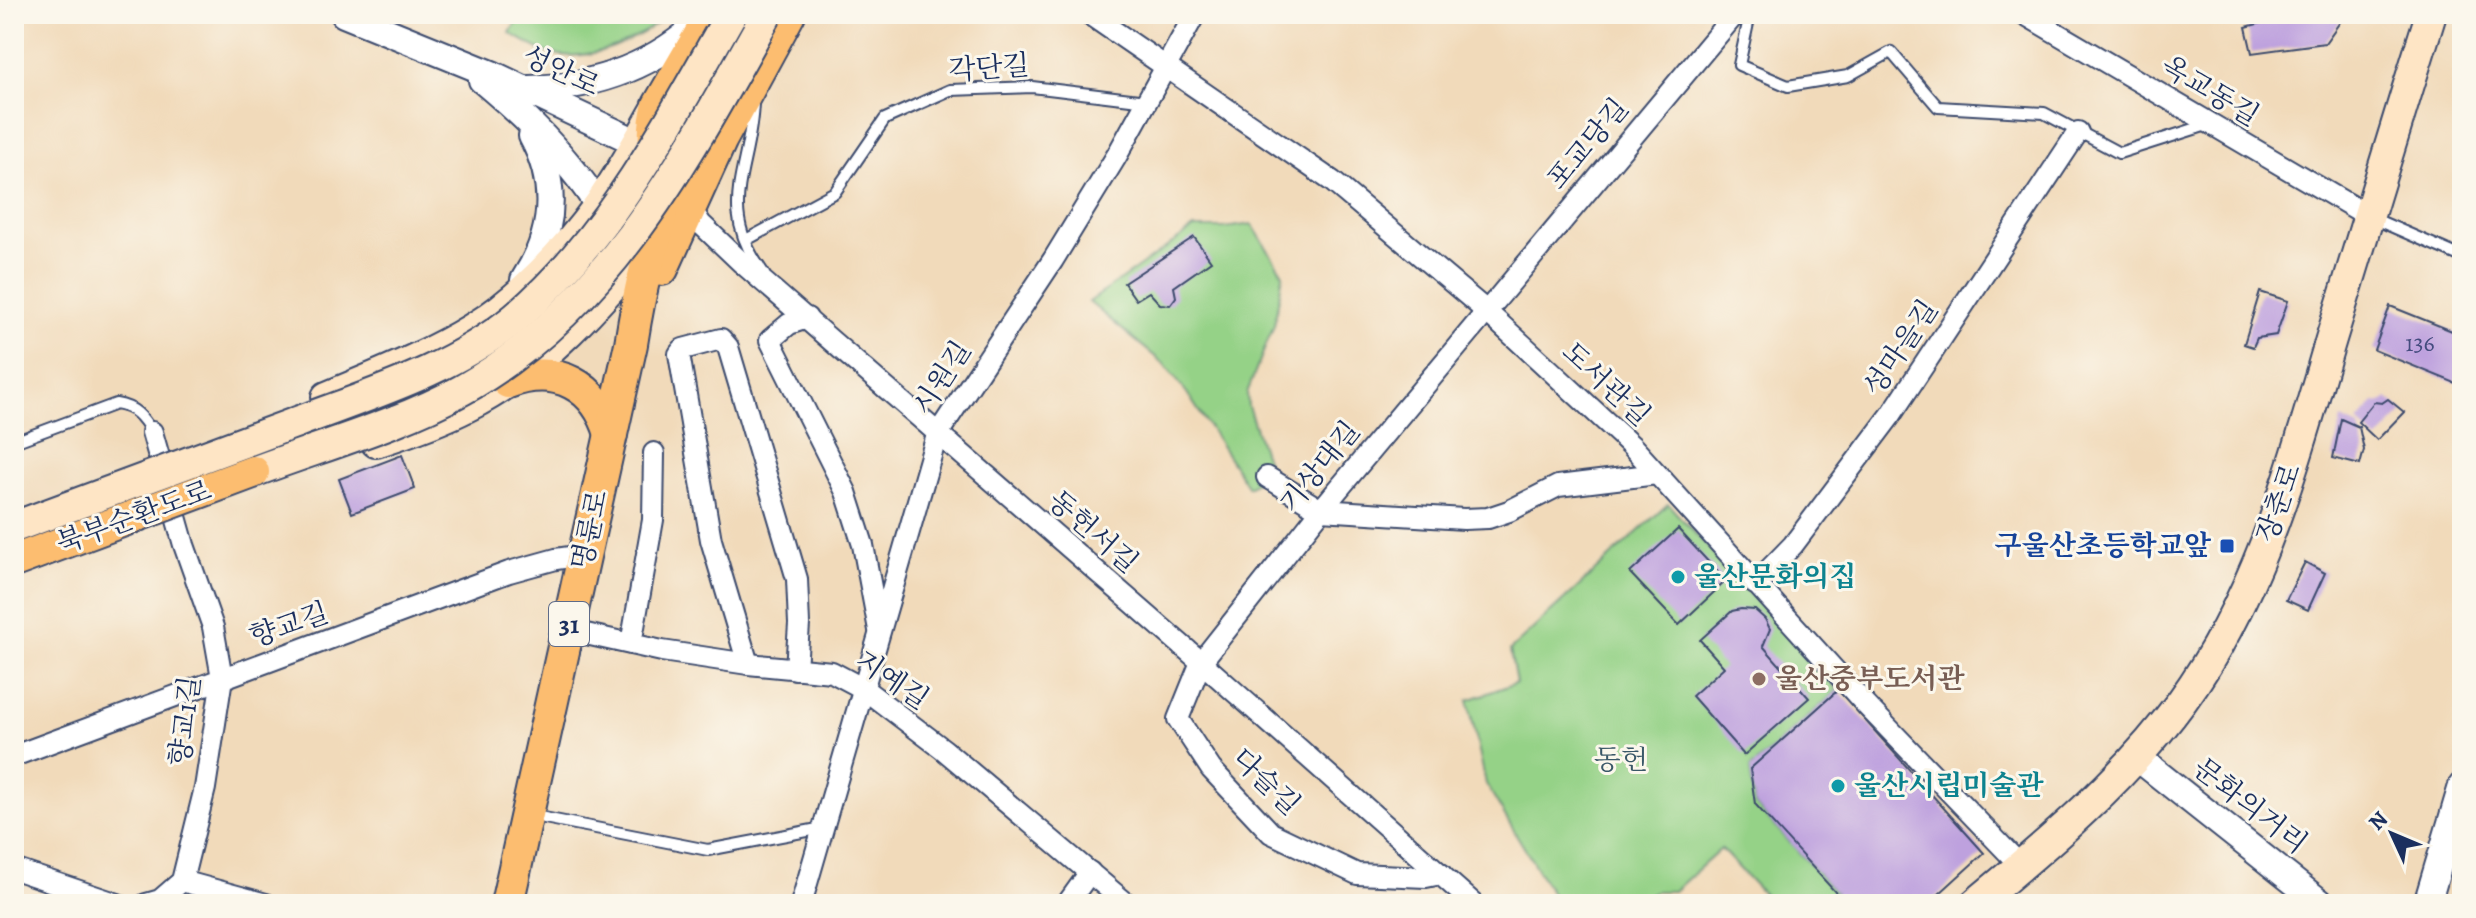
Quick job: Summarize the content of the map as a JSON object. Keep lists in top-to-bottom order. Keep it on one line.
{"streets":{"main road":["장춘로","북부순환도로","명륜로","31"],"street":["성안로","옥교동길","포교당길","성마을길","시원길","도서관길","기상대길","동헌서길","향교길","지예길","향교1길","다슬길","문화의거리"],"lane":["각단길"]},"crossings":[["각단길","시원길"],["옥교동길","장춘로"],["포교당길","도서관길"],["포교당길","기상대길"],["성마을길","도서관길"],["시원길","도서관길"],["시원길","동헌서길"],["시원길","지예길"],["도서관길","기상대길"],["도서관길","장춘로"],["기상대길","동헌서길"],["기상대길","다슬길"],["장춘로","문화의거리"],["명륜로","향교길"],["명륜로","지예길"],["동헌서길","다슬길"],["향교길","향교1길"]],"parks":["동헌"],"places":{"transit":["구울산초등학교앞"],"other":["울산문화의집","울산중부도서관","울산시립미술관"]},"house_numbers":["136"],"north":"top left"}
